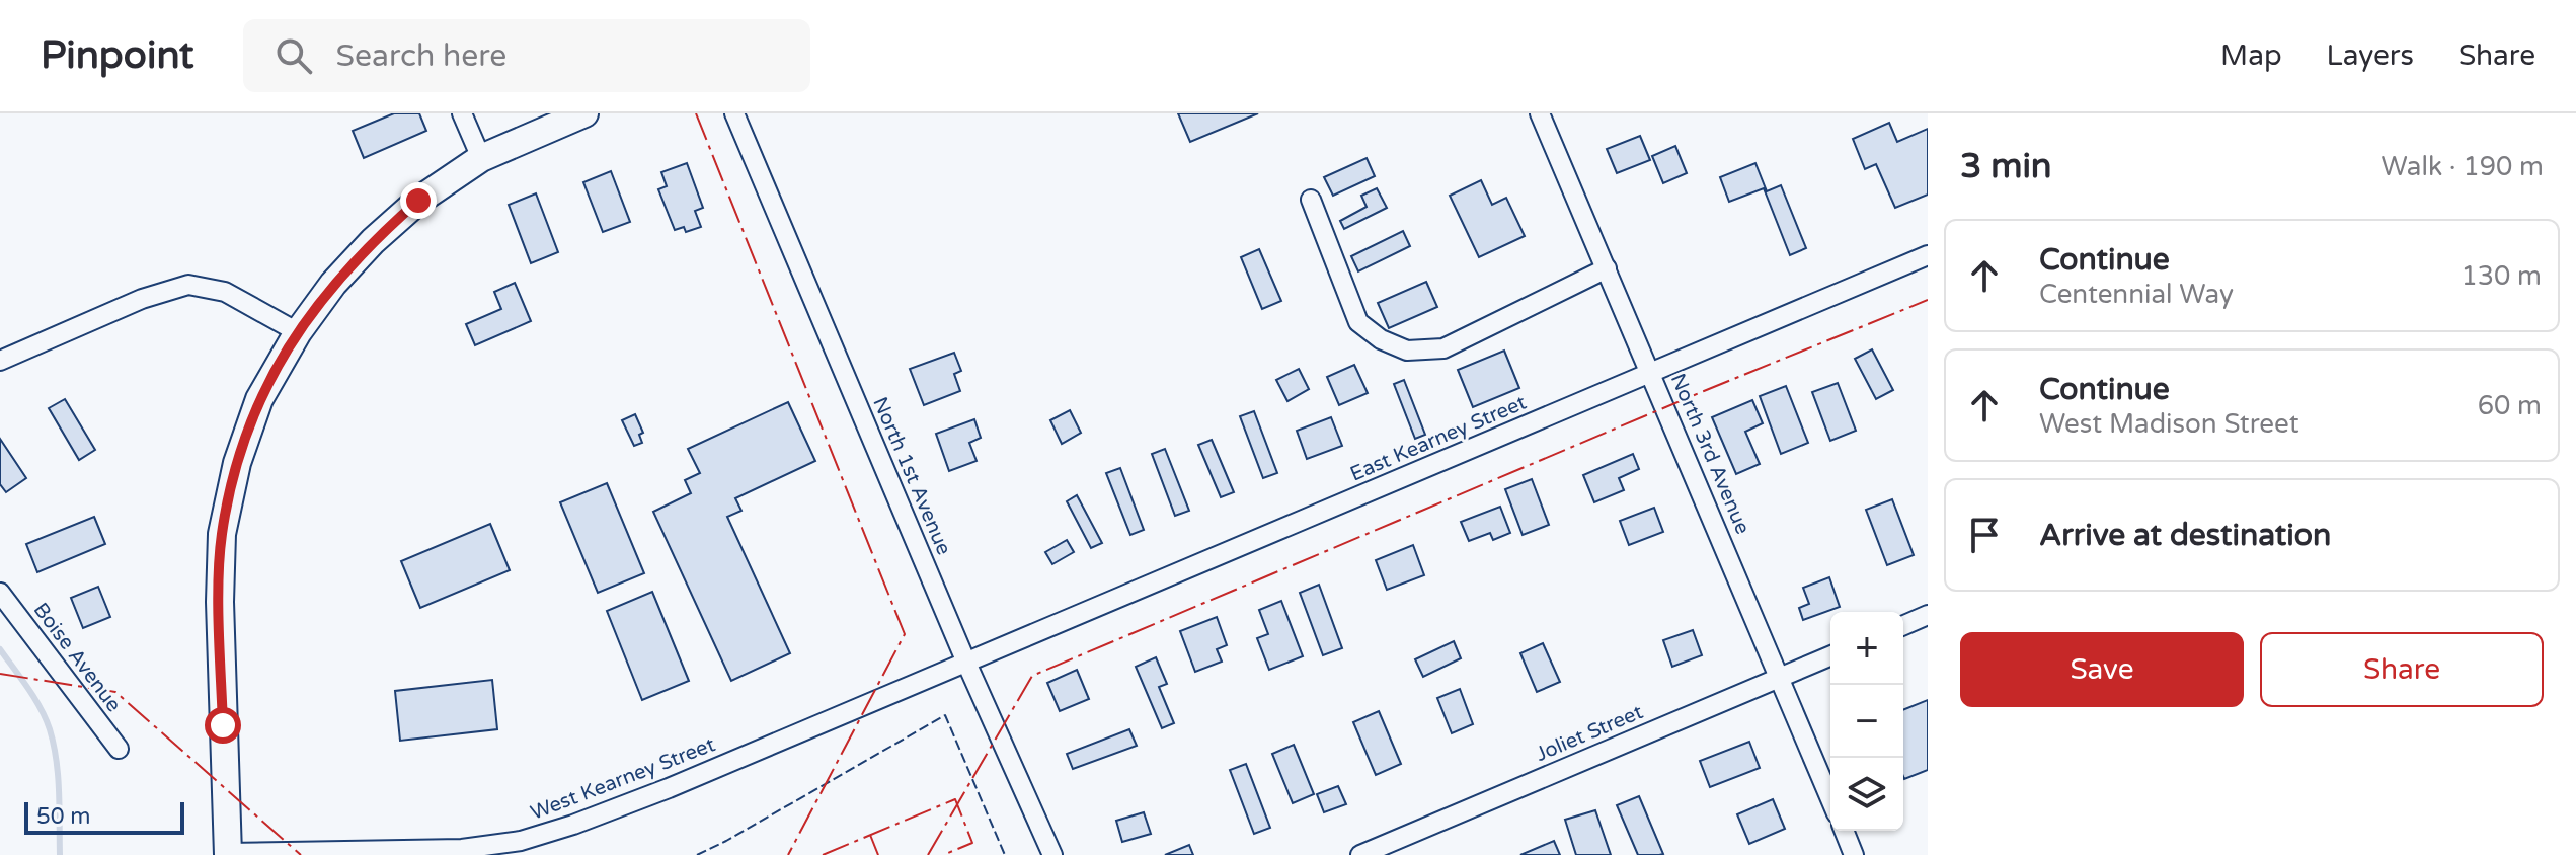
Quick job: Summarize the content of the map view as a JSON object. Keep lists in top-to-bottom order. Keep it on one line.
{"streets":{"street":["East Kearney Street","North 3rd Avenue","North 1st Avenue","Boise Avenue","Joliet Street","West Kearney Street"]},"crossings":[["East Kearney Street","North 3rd Avenue"],["East Kearney Street","North 1st Avenue"],["East Kearney Street","West Kearney Street"],["North 3rd Avenue","Joliet Street"],["North 1st Avenue","West Kearney Street"]],"scale_bar":"50 m","page":{"header":"Pinpoint","search":"Search here","nav":["Map","Layers","Share"],"heading":["3 min","Walk · 190 m"],"list":[["Continue","Centennial Way","130 m"],["Continue","West Madison Street","60 m"],"Arrive at destination"],"buttons":["Save","Share"],"map_buttons":["+","−"],"scale":"50 m"}}
